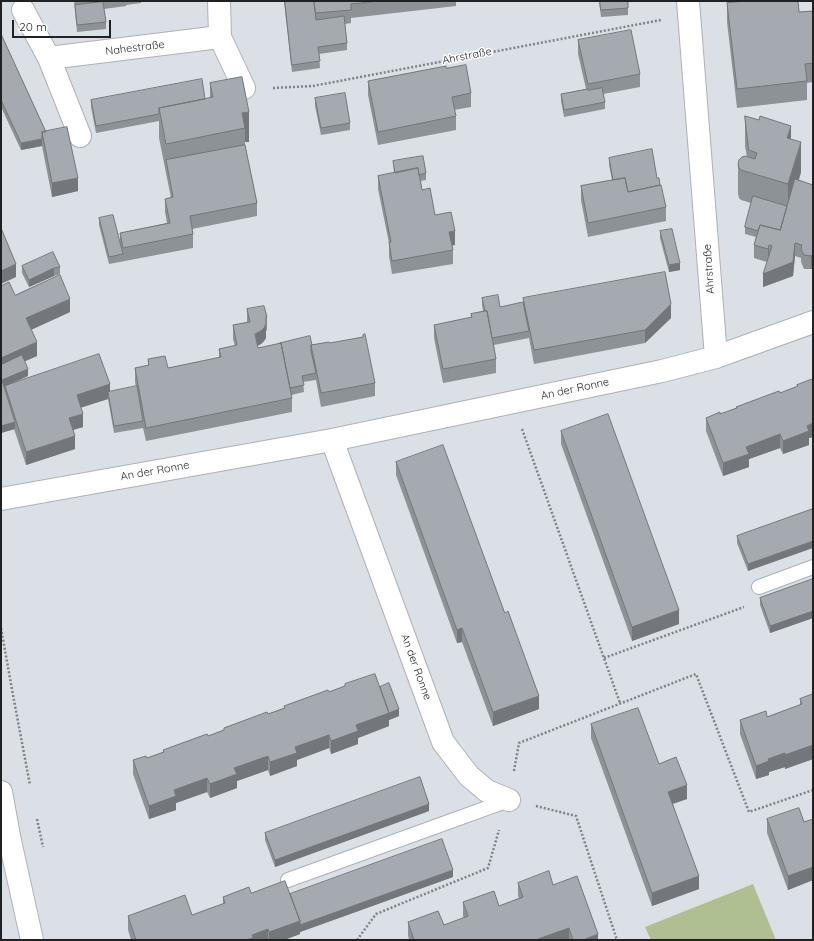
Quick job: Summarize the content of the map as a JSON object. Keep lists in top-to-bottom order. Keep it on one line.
{"streets":{"street":["Nahestraße","Ahrstraße","An der Ronne"]},"crossings":[["Ahrstraße","An der Ronne"]],"scale_bar":"20 m"}
